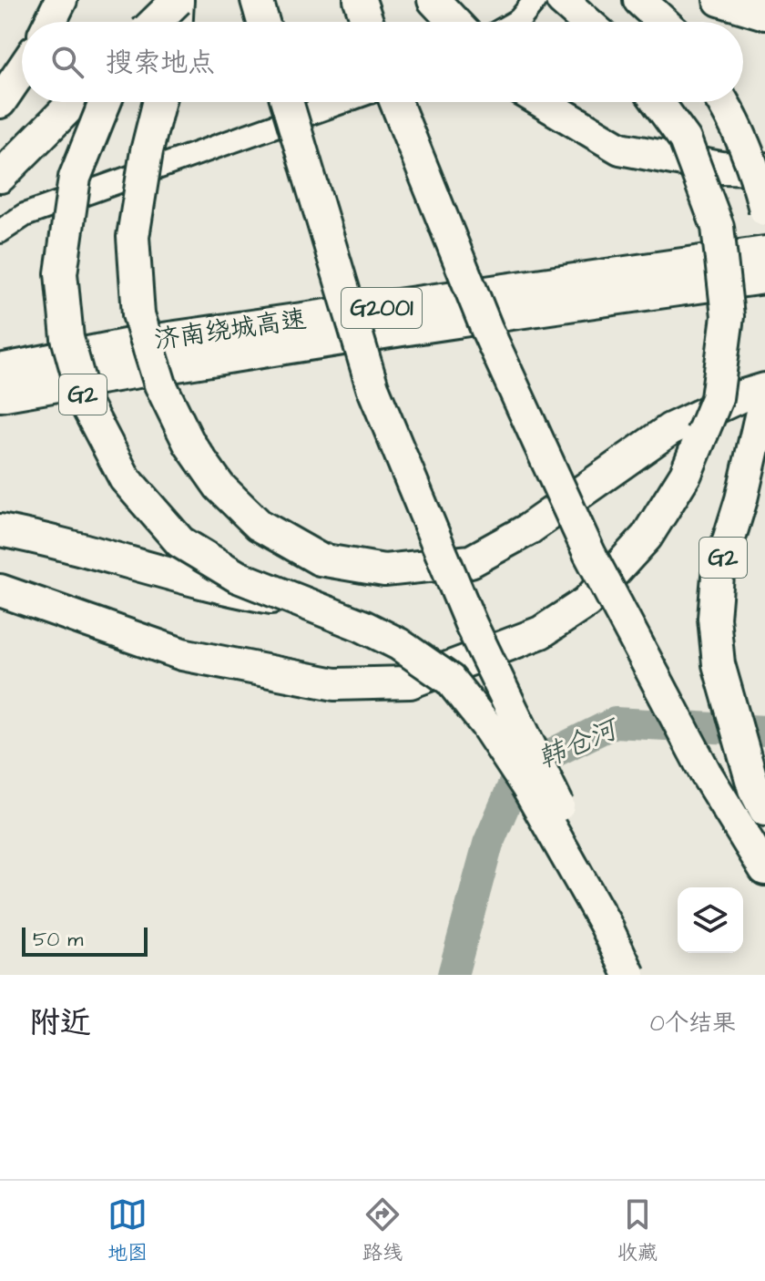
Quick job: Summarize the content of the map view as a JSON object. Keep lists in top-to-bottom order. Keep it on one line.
{"streets":{"highway":["G2001","济南绕城高速","G2"]},"water":["韩仓河"],"scale_bar":"50 m","page":{"search":"搜索地点","scale":"50 m","heading":["附近","0个结果"],"nav":["地图","路线","收藏"]}}
